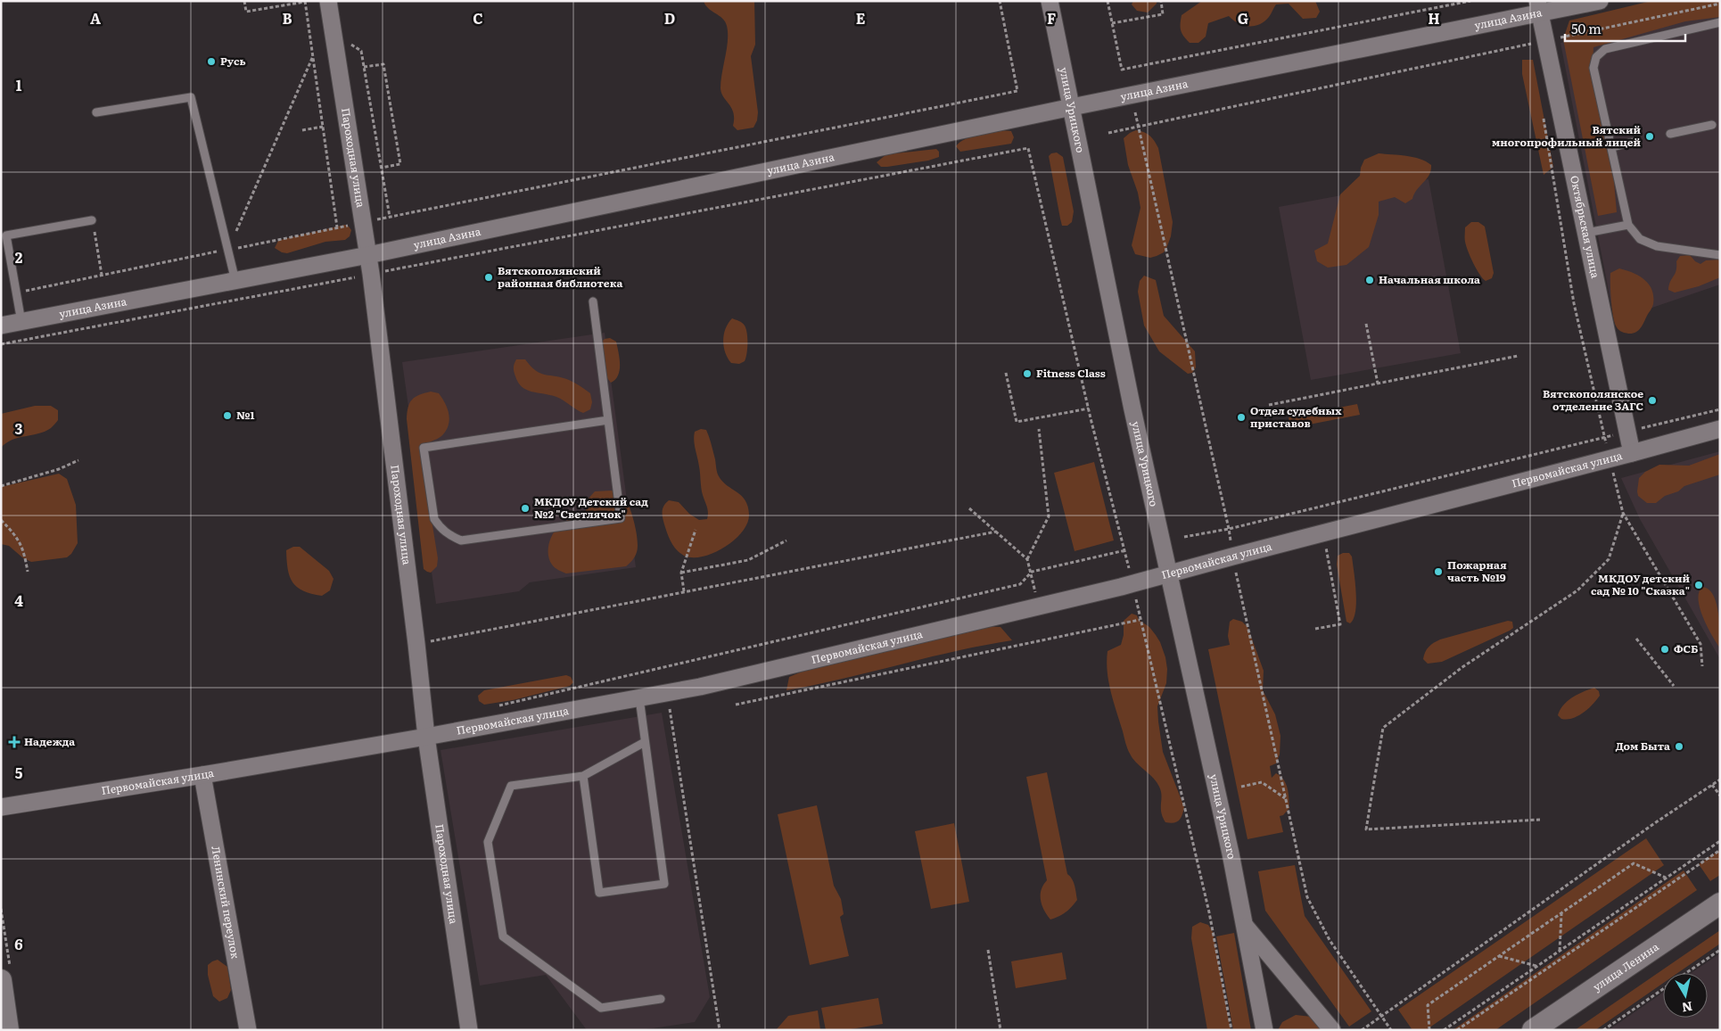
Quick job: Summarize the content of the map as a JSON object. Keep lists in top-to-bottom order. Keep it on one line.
{"streets":{"street":["улица Азина","улица Урицкого","Пароходная улица","Октябрьская улица","Первомайская улица","Ленинский переулок","улица Ленина"]},"crossings":[["улица Азина","улица Урицкого"],["улица Азина","Пароходная улица"],["улица Азина","Октябрьская улица"],["улица Урицкого","Первомайская улица"],["Пароходная улица","Первомайская улица"],["Октябрьская улица","Первомайская улица"],["Первомайская улица","Ленинский переулок"]],"places":{"other":["Русь","Вятский многопрофильный лицей","Вятскополянский районная библиотека","Начальная школа","Fitness Class","Вятскополянское отделение ЗАГС","№1","Отдел судебных приставов","МКДОУ Детский сад №2 \"Светлячок\"","Пожарная часть №19","МКДОУ детский сад № 10 \"Сказка\"","ФСБ","Дом Быта"],"health":["Надежда"]},"scale_bar":"50 m","north":"bottom","grid":{"columns":["A","B","C","D","E","F","G","H"],"rows":["1","2","3","4","5","6"]}}
